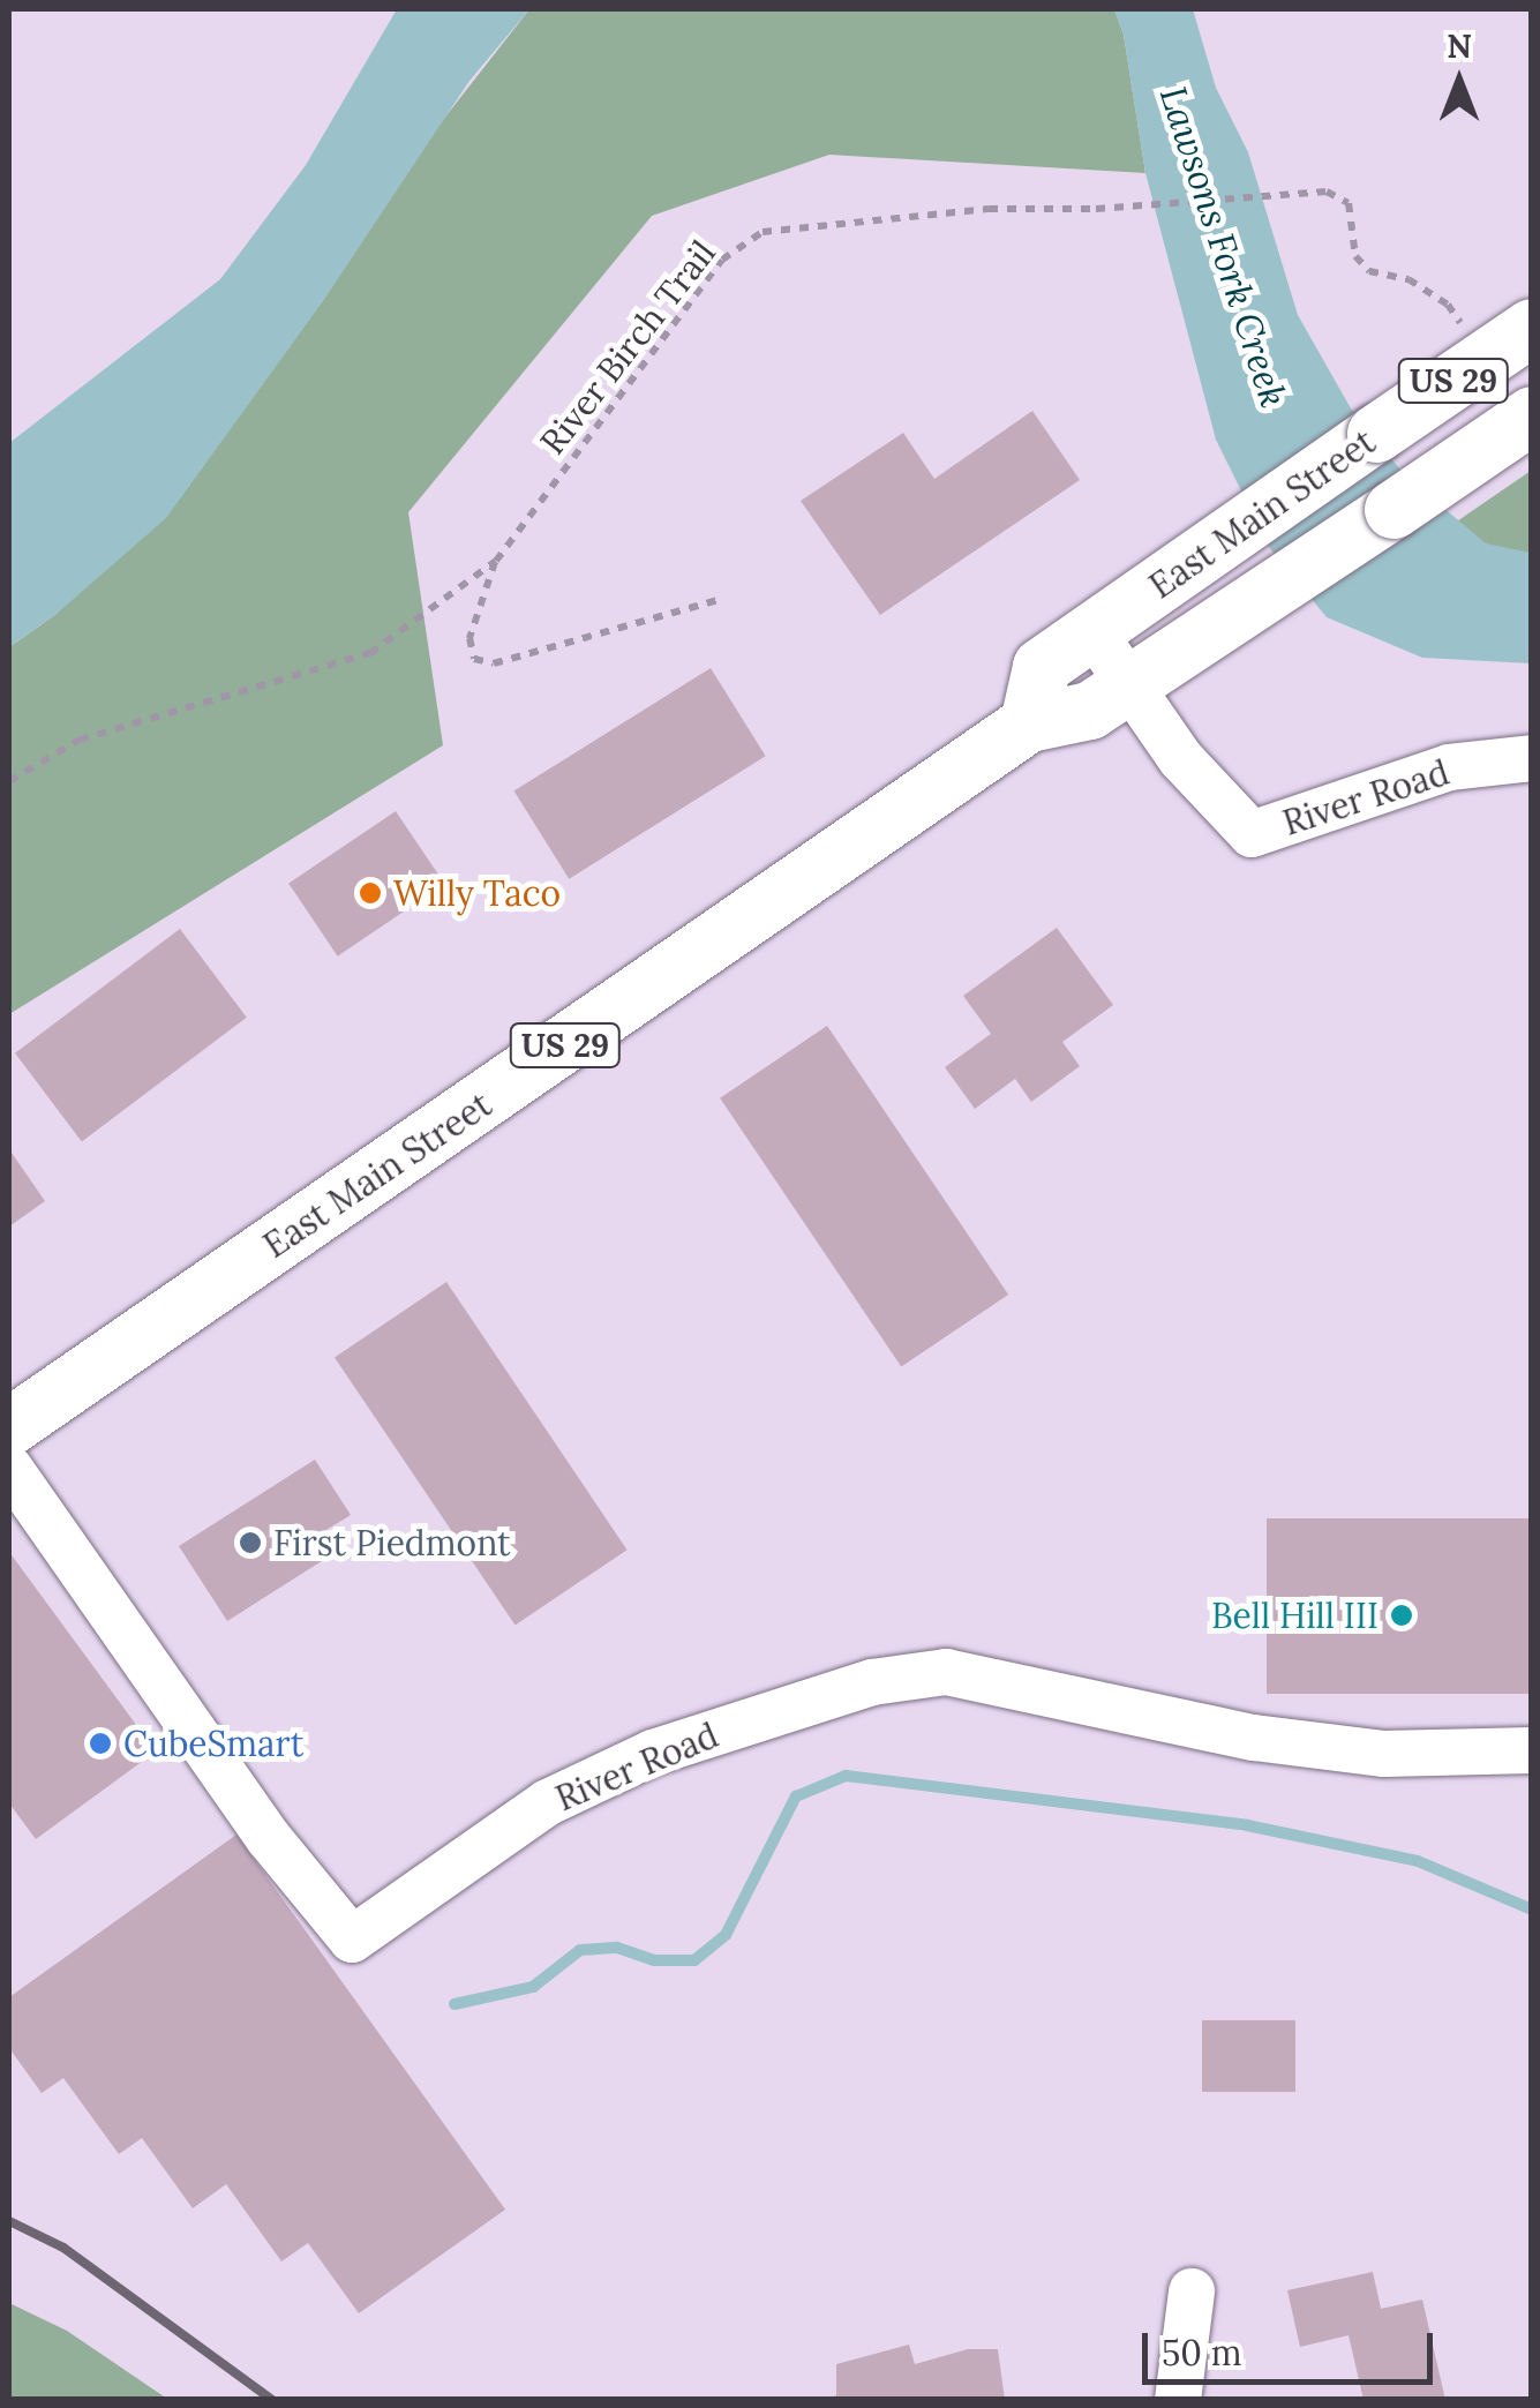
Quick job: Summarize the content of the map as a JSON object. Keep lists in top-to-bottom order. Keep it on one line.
{"streets":{"main road":["US 29","East Main Street"],"street":["River Road"],"path":["River Birch Trail"]},"crossings":[["East Main Street","River Road"]],"water":["Lawsons Fork Creek"],"places":["Willy Taco","First Piedmont","Bell Hill III","CubeSmart"],"scale_bar":"50 m","north":"top"}
